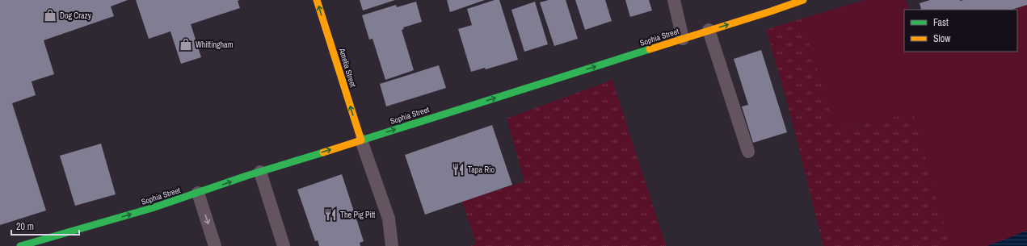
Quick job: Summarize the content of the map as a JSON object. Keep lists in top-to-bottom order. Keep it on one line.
{"streets":{"main road":["Sophia Street","Amelia Street"]},"crossings":[["Sophia Street","Amelia Street"]],"one_way":["Sophia Street","Amelia Street"],"places":{"shop":["Dog Crazy","Whittingham"],"restaurant":["Tapa Rio","The Pig Pitt"]},"legend":["Fast","Slow"],"scale_bar":"20 m"}
